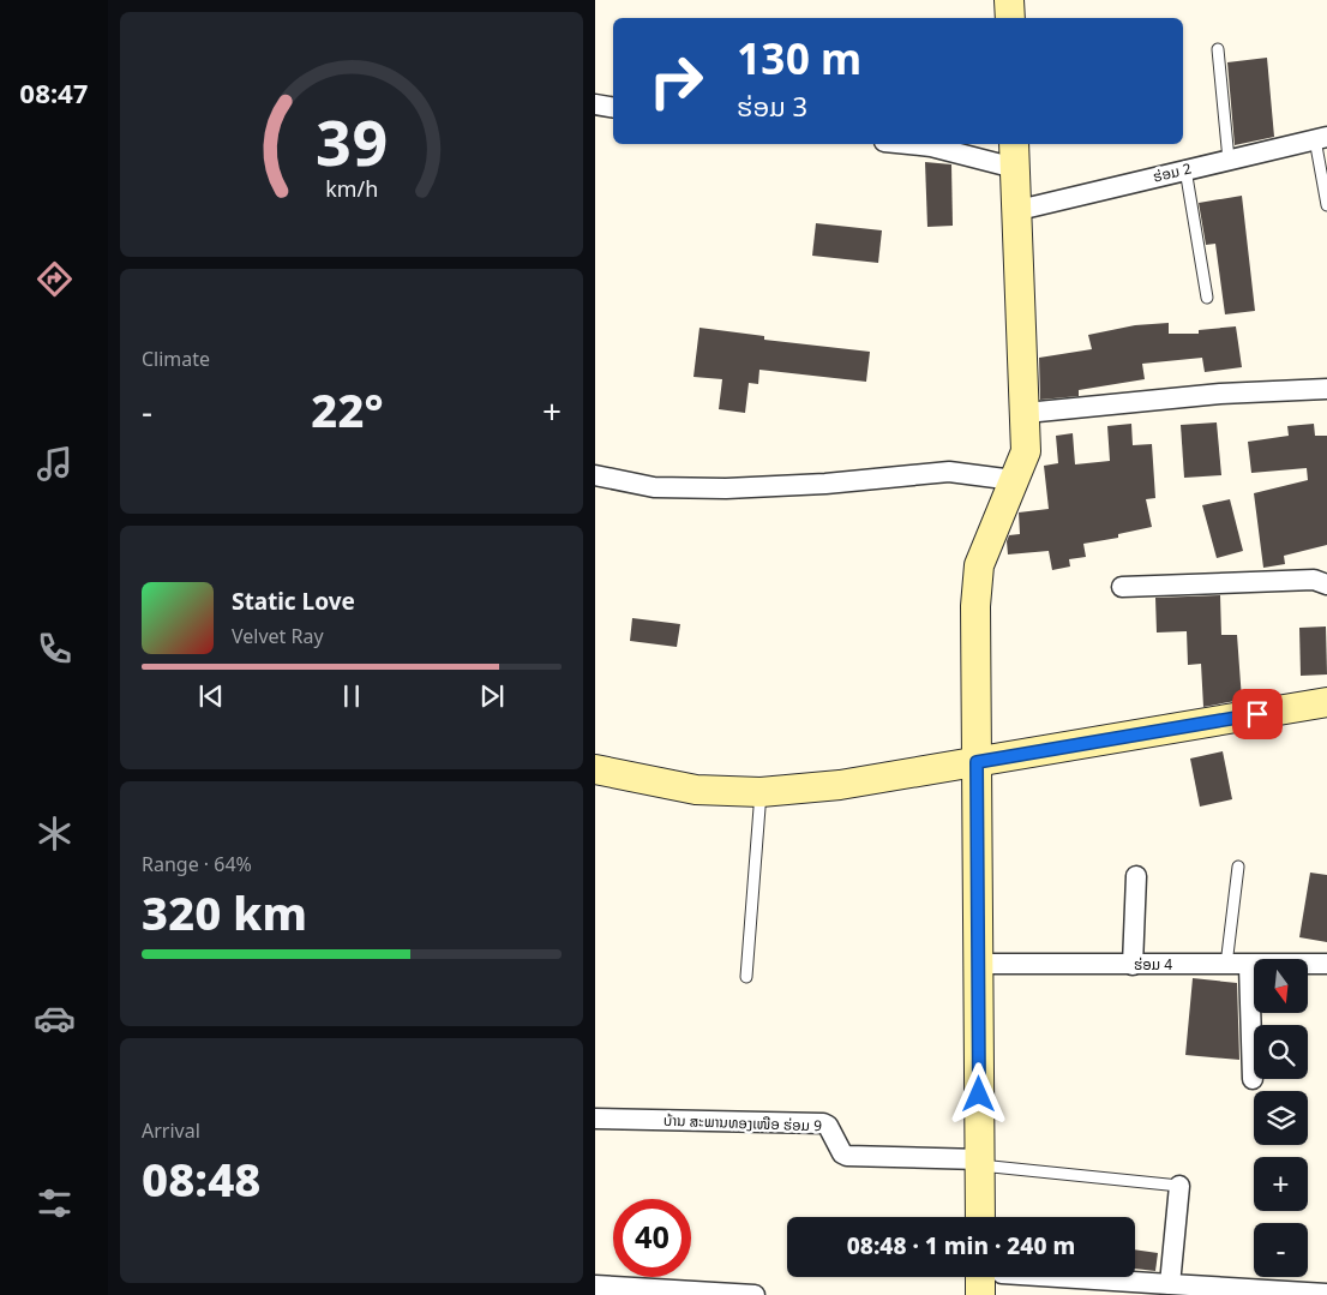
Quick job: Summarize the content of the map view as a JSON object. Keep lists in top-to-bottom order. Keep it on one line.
{"streets":{"street":["ຮ່ອມ 2","ຮ່ອມ 4","ບ້ານ ສະພານທອງເໜືອ ຮ່ອມ 9"]},"north":"bottom","page":{"tabs":"08:47","turn":["130 m","ຮ່ອມ 3"],"tile":["Climate",["Range · 64%","320 km"],["Arrival","08:48"]],"heat":["−","22°","+"],"song":["Static Love","Velvet Ray"],"map_buttons":["+","−"],"limit":"40","trip":"08:48 · 1 min · 240 m","gauge":["39","km/h"]}}
